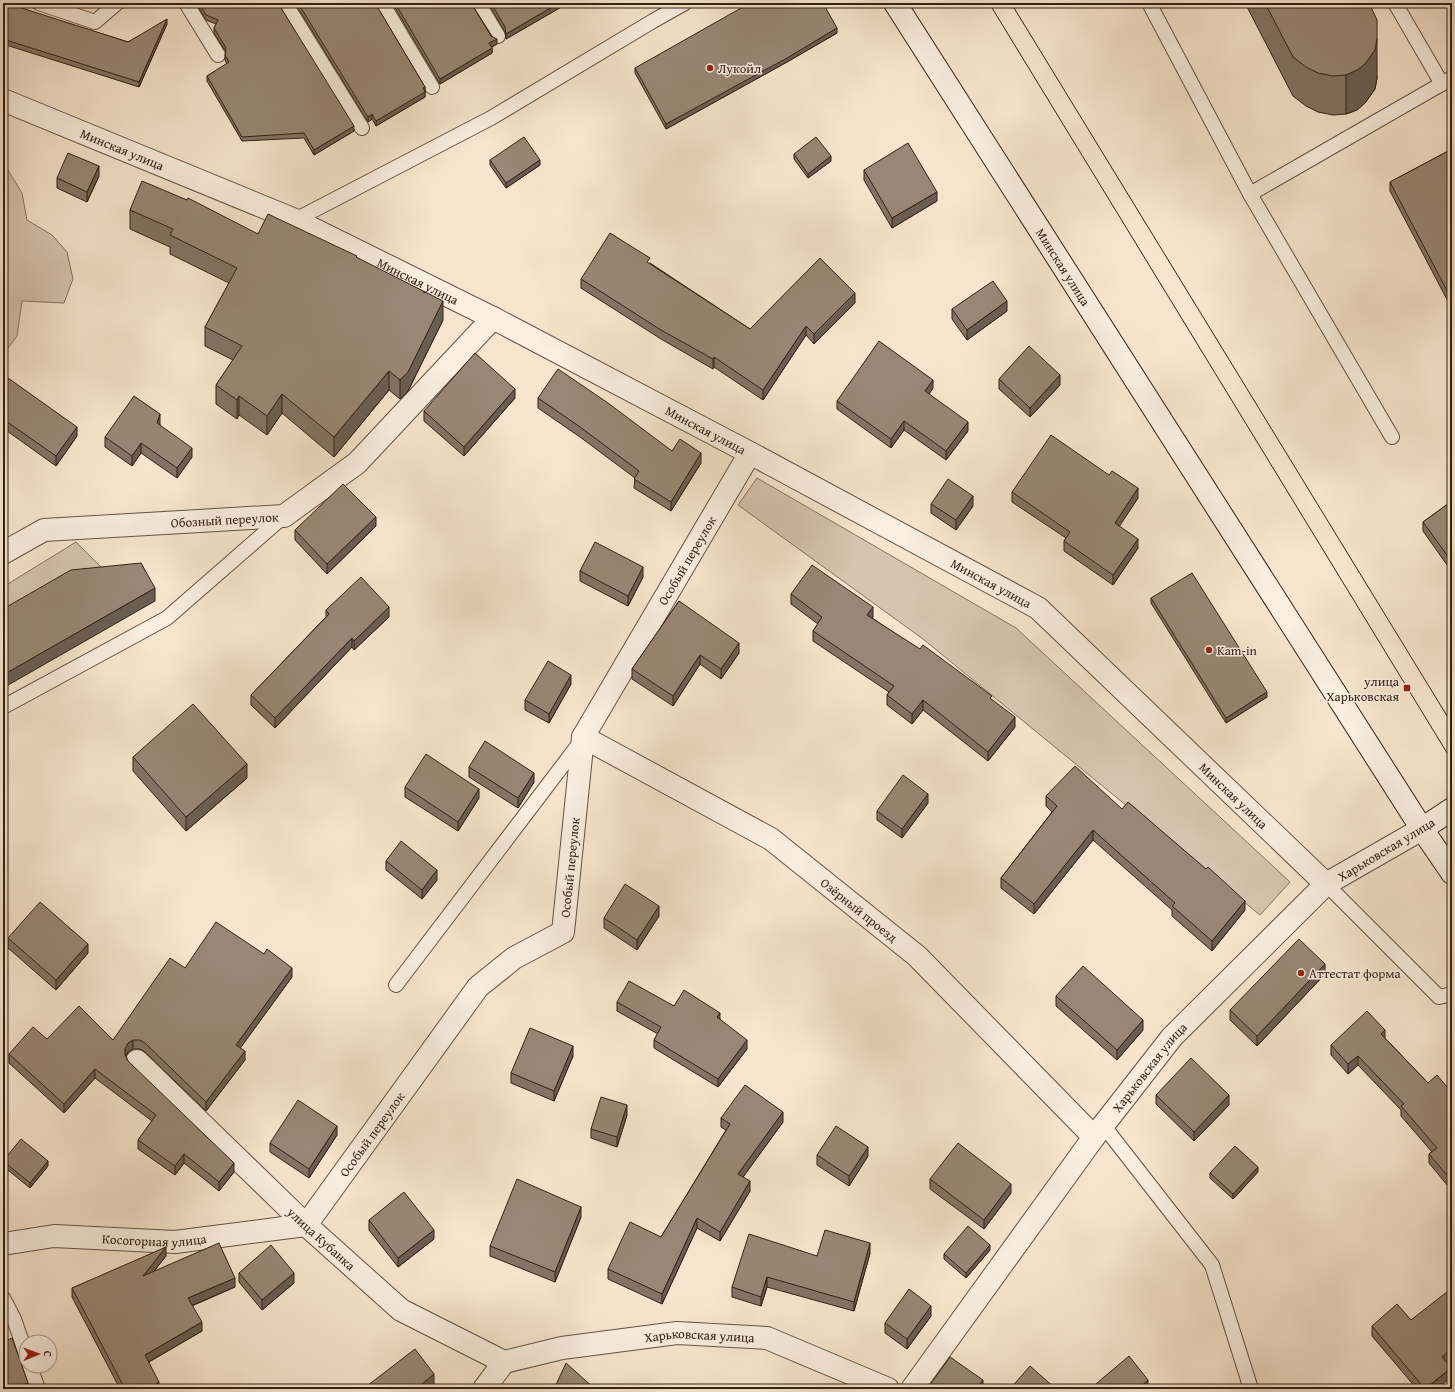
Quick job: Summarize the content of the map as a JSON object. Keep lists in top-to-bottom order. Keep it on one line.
{"streets":{"street":["Минская улица","Обозный переулок","Особый переулок","Харьковская улица","Озёрный проезд","Косогорная улица","улица Кубанка"]},"crossings":[["Минская улица","Обозный переулок"],["Минская улица","Особый переулок"],["Минская улица","Харьковская улица"],["Особый переулок","Озёрный проезд"],["Особый переулок","Косогорная улица"],["Особый переулок","улица Кубанка"],["Харьковская улица","Озёрный проезд"],["Харьковская улица","улица Кубанка"],["Косогорная улица","улица Кубанка"]],"places":{"other":["Лукойл","Kam-in","Аттестат форма"],"transit":["улица Харьковская"]},"north":"right"}
